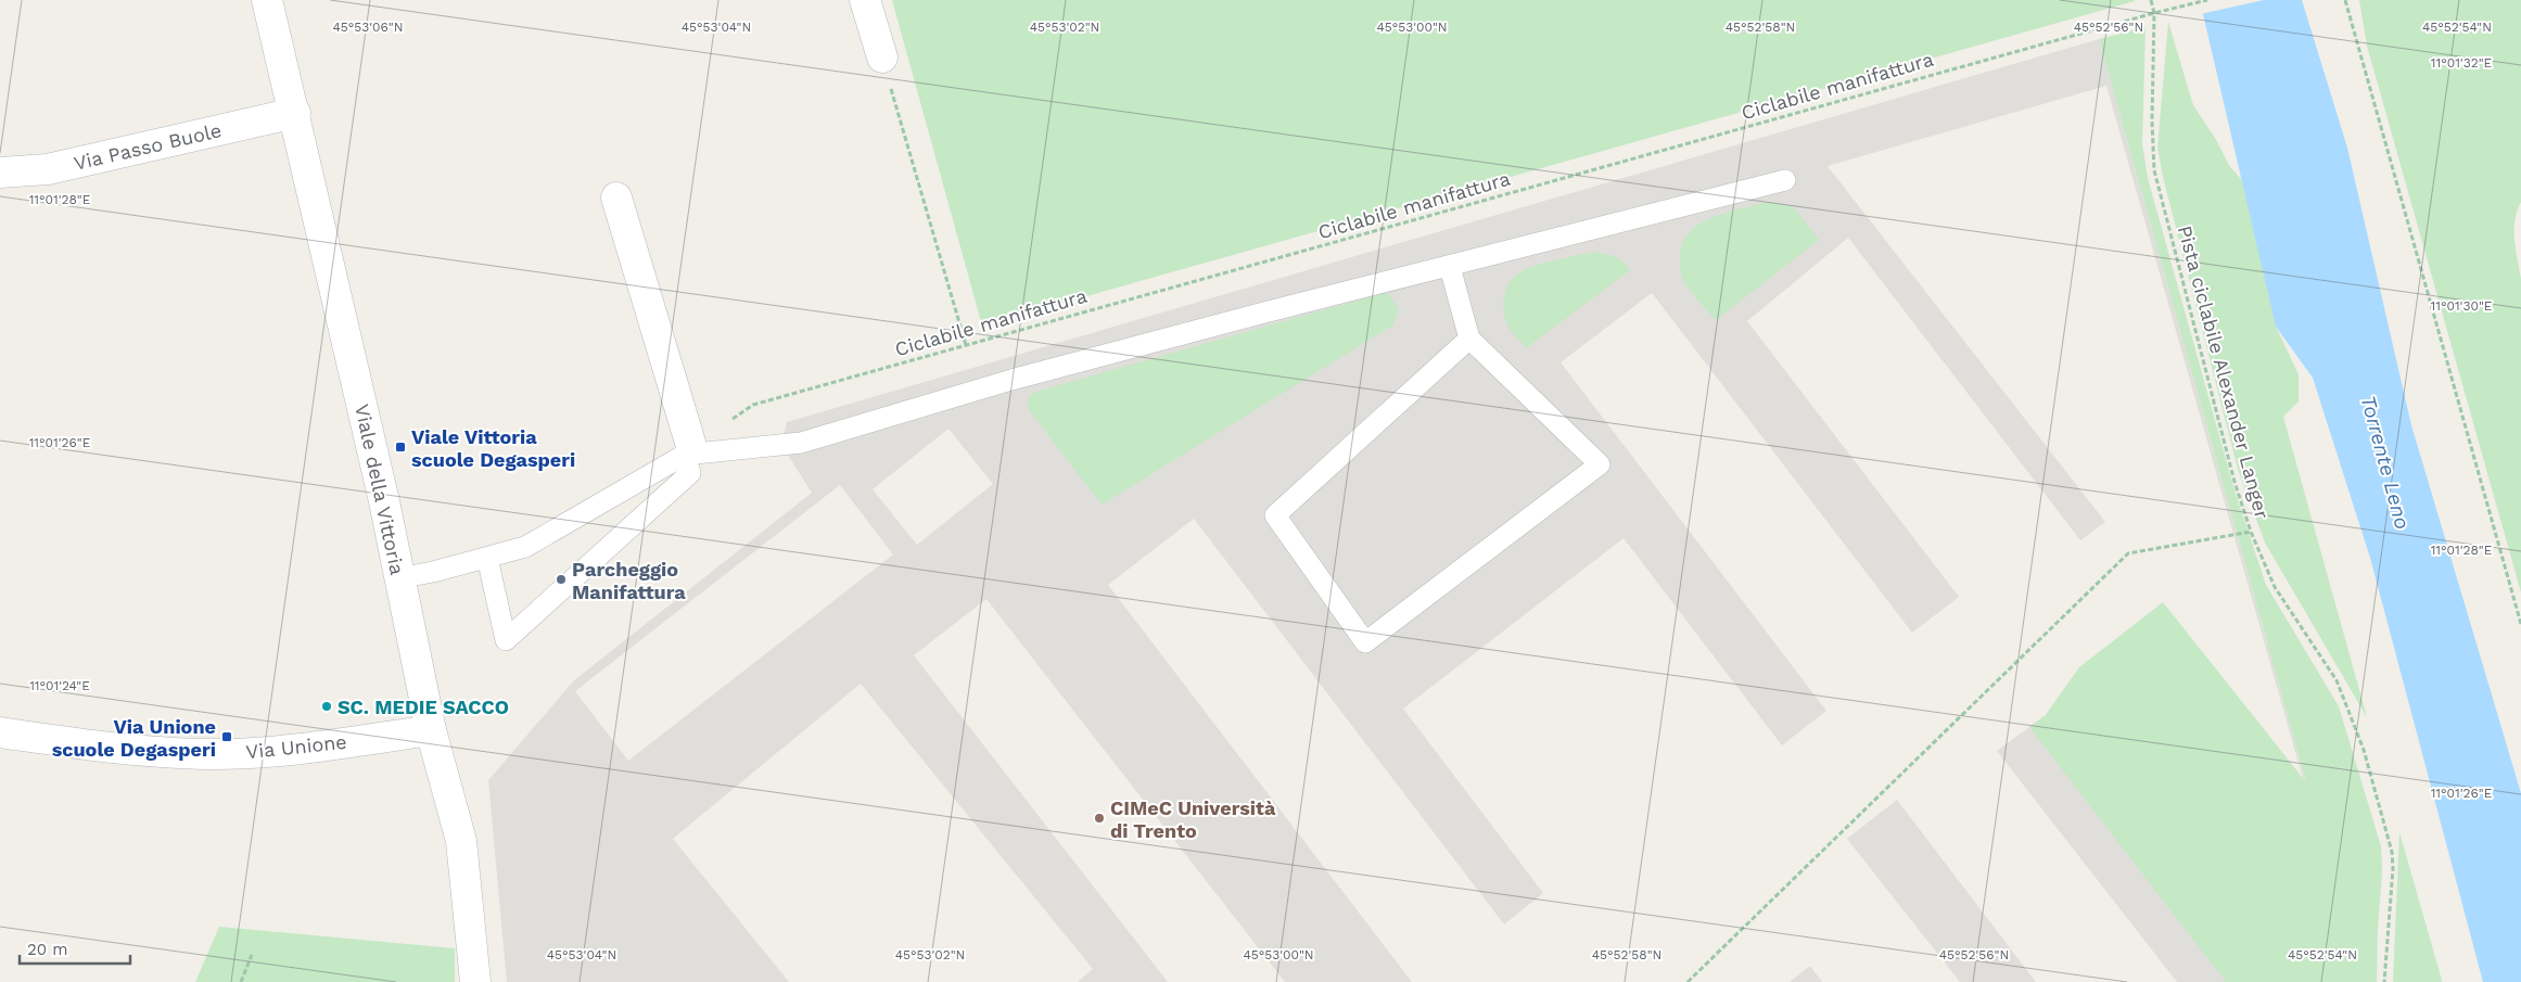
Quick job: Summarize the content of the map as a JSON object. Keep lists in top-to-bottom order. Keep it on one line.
{"streets":{"street":["Via Passo Buole","Viale della Vittoria","Via Unione"],"path":["Ciclabile manifattura","Pista ciclabile Alexander Langer"]},"crossings":[["Ciclabile manifattura","Pista ciclabile Alexander Langer"],["Via Passo Buole","Viale della Vittoria"],["Viale della Vittoria","Via Unione"]],"water":["Torrente Leno"],"places":{"transit":["Viale Vittoria scuole Degasperi","Via Unione scuole Degasperi"],"other":["Parcheggio Manifattura","SC. MEDIE SACCO","CIMeC Università di Trento"]},"scale_bar":"20 m","coordinates":["45°53'06\"N","45°53'04\"N","45°53'02\"N","45°53'00\"N","45°52'58\"N","45°52'56\"N","45°52'54\"N","11°01'32\"E","11°01'28\"E","11°01'30\"E","11°01'26\"E","11°01'24\"E"]}
